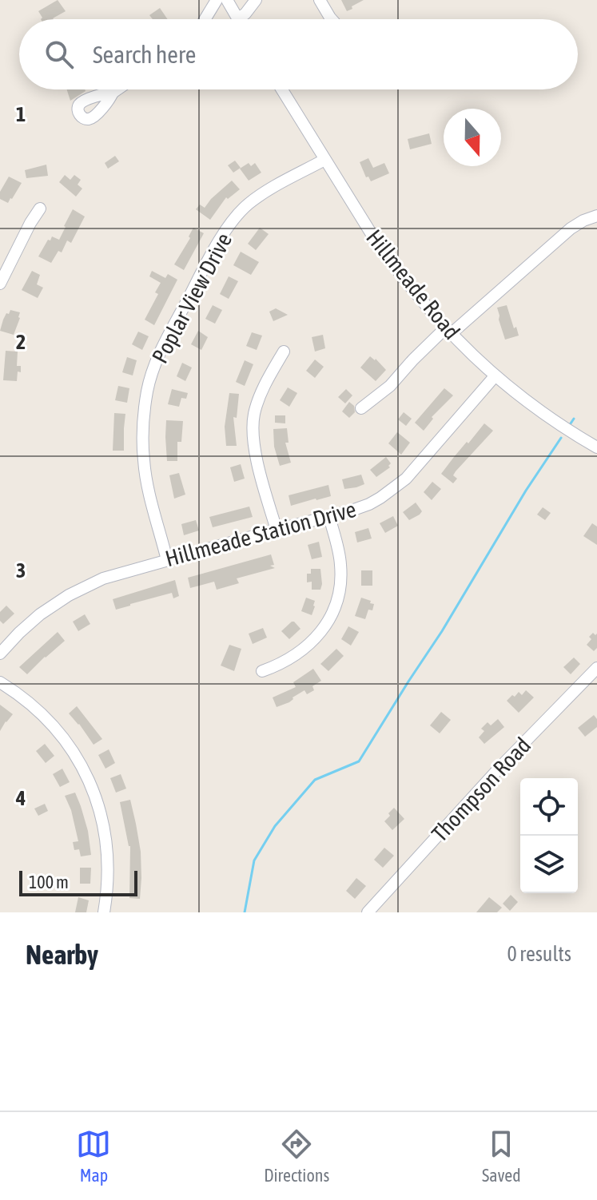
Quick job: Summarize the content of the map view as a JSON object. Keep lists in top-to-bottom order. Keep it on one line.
{"streets":{"street":["Hillmeade Road","Poplar View Drive","Hillmeade Station Drive","Thompson Road"]},"crossings":[["Hillmeade Road","Poplar View Drive"],["Hillmeade Road","Hillmeade Station Drive"],["Poplar View Drive","Hillmeade Station Drive"]],"scale_bar":"100 m","north":"bottom","page":{"search":"Search here","scale":"100 m","heading":["Nearby","0 results"],"nav":["Map","Directions","Saved"]},"grid":{"rows":["1","2","3","4"]}}
